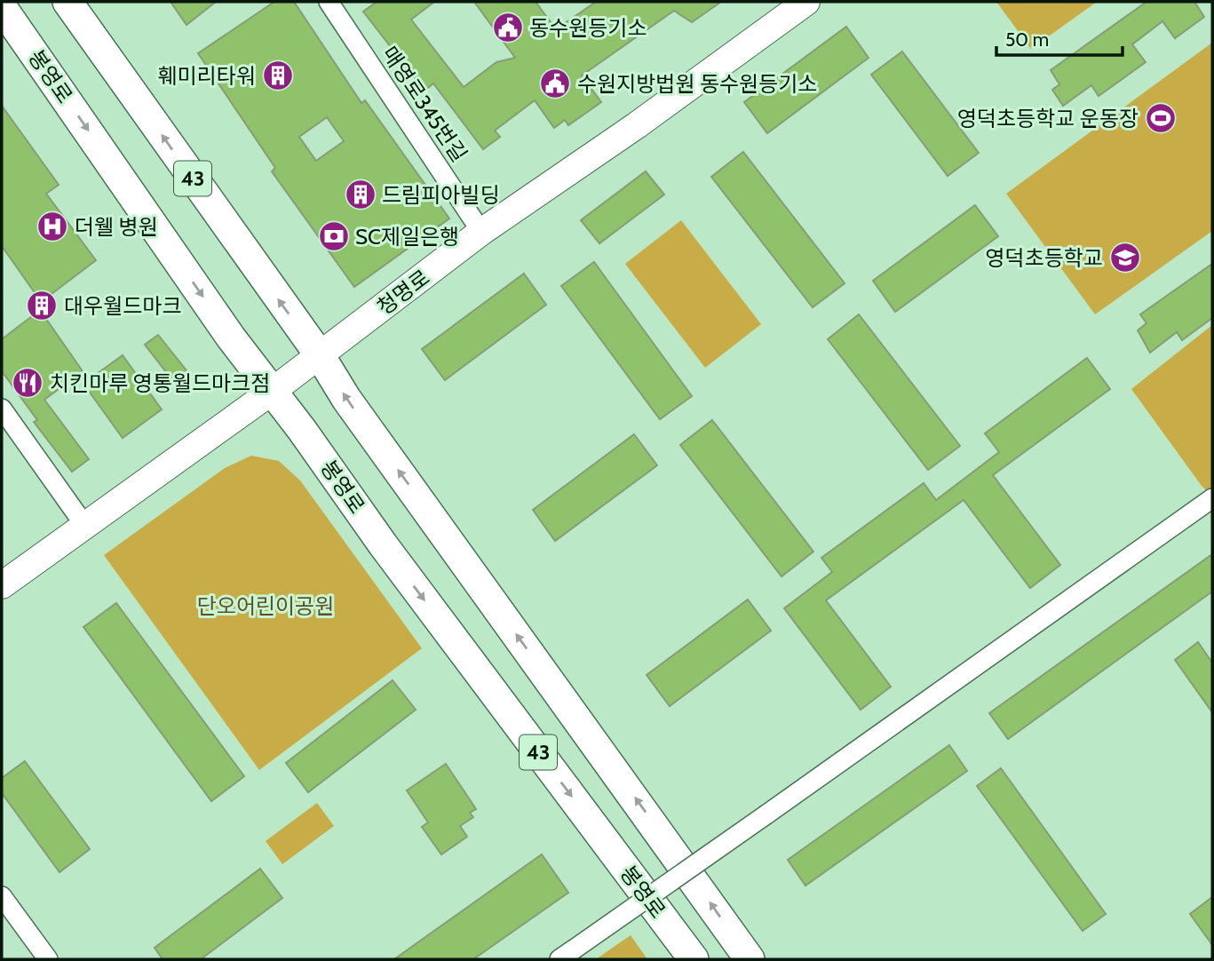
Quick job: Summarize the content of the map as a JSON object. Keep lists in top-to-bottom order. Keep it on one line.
{"streets":{"main road":["봉영로","43"],"street":["매영로345번길","청명로"]},"crossings":[["봉영로","청명로"],["매영로345번길","청명로"],["43","청명로"]],"parks":["단오어린이공원"],"places":{"public building":["동수원등기소","수원지방법원 동수원등기소"],"building":["훼미리타워","드림피아빌딩","대우월드마크"],"sports":["영덕초등학교 운동장"],"hospital":["더웰 병원"],"bank":["SC제일은행"],"school or university":["영덕초등학교"],"restaurant":["치킨마루 영통월드마크점"]},"scale_bar":"50 m"}
